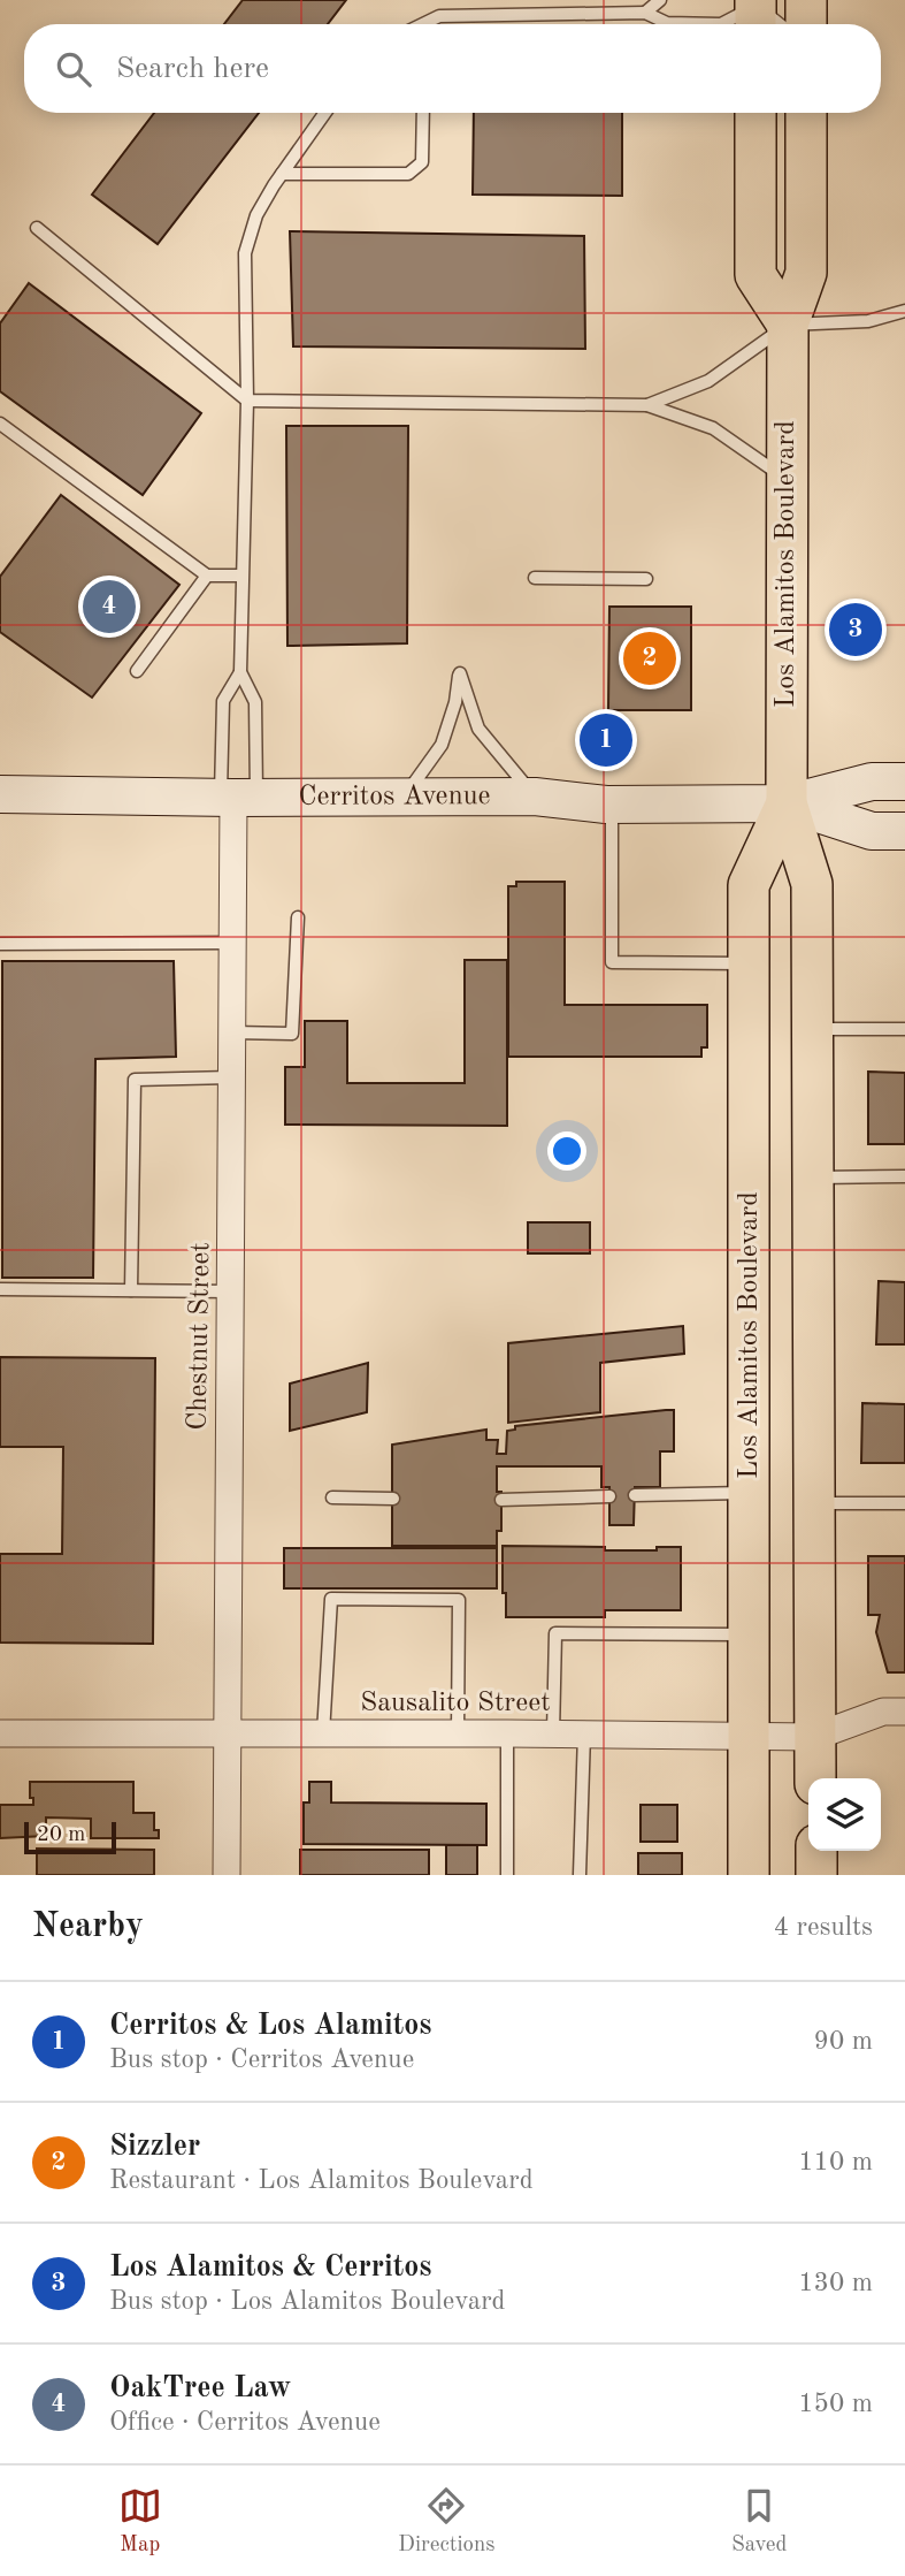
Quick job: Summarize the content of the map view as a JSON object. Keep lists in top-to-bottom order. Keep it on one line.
{"streets":{"main road":["Los Alamitos Boulevard","Cerritos Avenue"],"street":["Chestnut Street","Sausalito Street"]},"crossings":[["Los Alamitos Boulevard","Cerritos Avenue"],["Los Alamitos Boulevard","Sausalito Street"],["Cerritos Avenue","Chestnut Street"],["Chestnut Street","Sausalito Street"]],"scale_bar":"20 m","page":{"search":"Search here","pins":["4","3","2","1"],"scale":"20 m","heading":["Nearby","4 results"],"list":[{"mark":"1","name":"Cerritos & Los Alamitos","note":"Bus stop · Cerritos Avenue","value":"90 m"},{"mark":"2","name":"Sizzler","note":"Restaurant · Los Alamitos Boulevard","value":"110 m"},{"mark":"3","name":"Los Alamitos & Cerritos","note":"Bus stop · Los Alamitos Boulevard","value":"130 m"},{"mark":"4","name":"OakTree Law","note":"Office · Cerritos Avenue","value":"150 m"}],"nav":["Map","Directions","Saved"]}}
